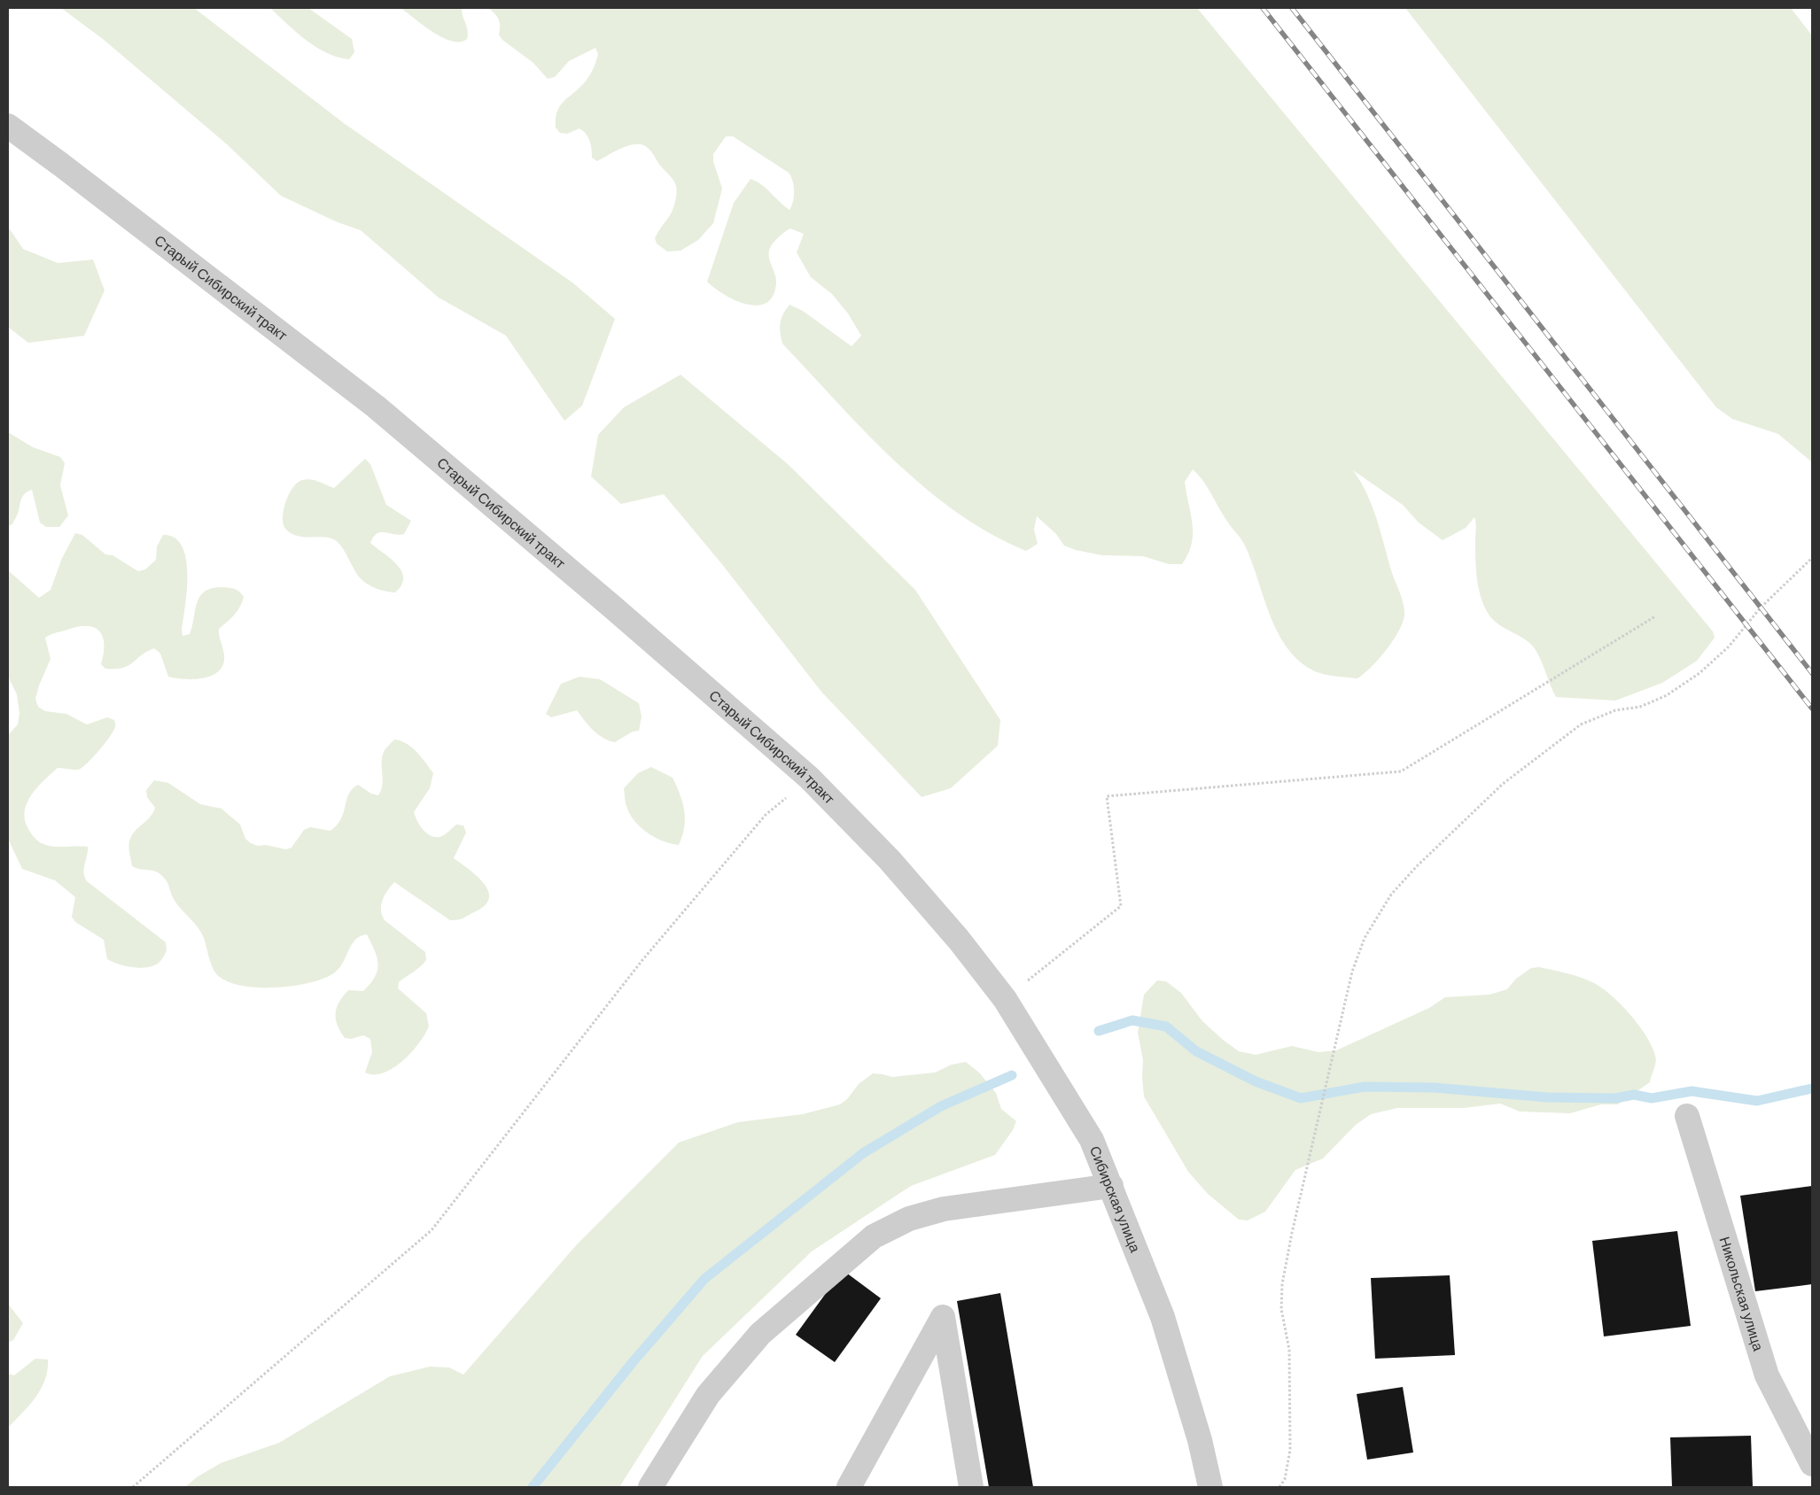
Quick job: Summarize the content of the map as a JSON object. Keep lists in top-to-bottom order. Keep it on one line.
{"streets":{"street":["Старый Сибирский тракт","Сибирская улица","Никольская улица"]},"crossings":[["Старый Сибирский тракт","Сибирская улица"]]}
